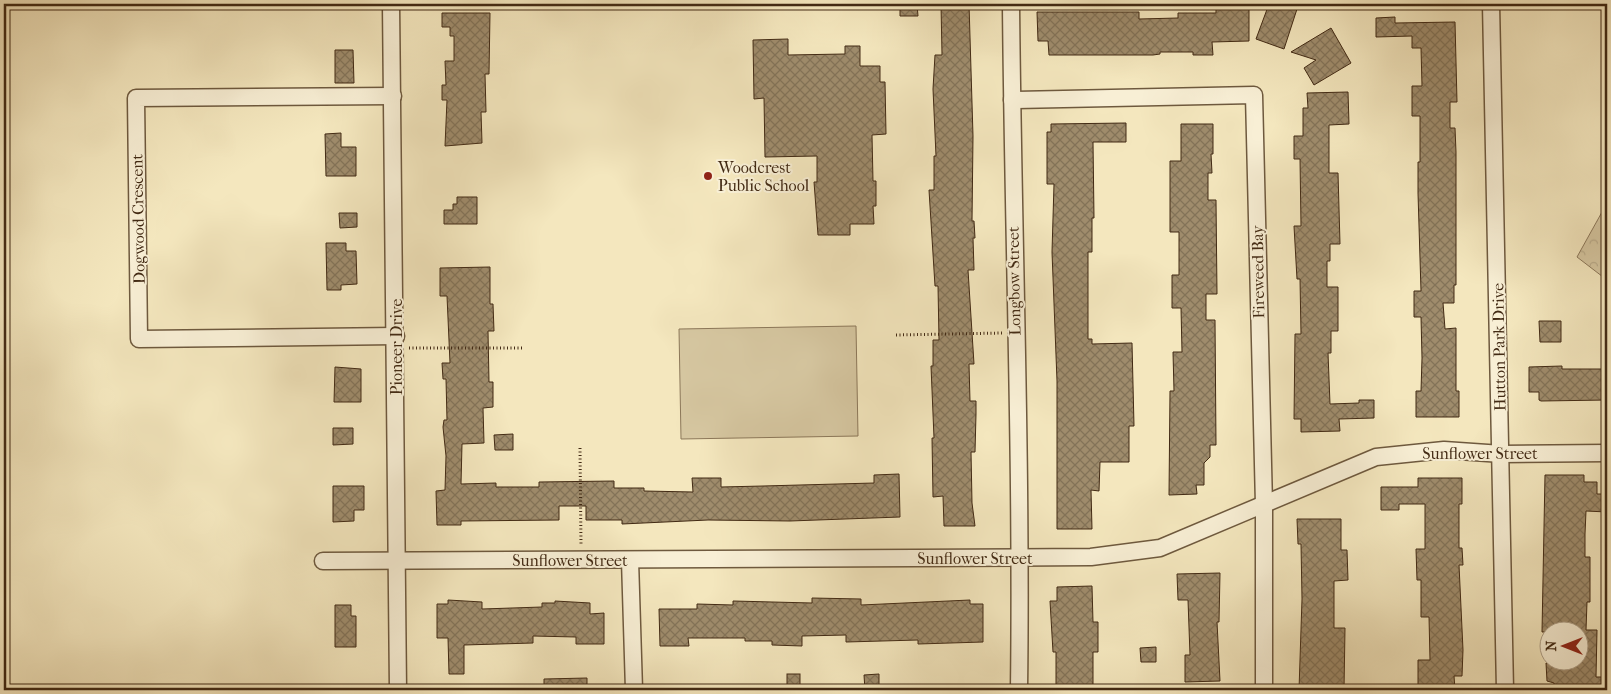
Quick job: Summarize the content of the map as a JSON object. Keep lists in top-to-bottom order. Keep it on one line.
{"streets":{"street":["Dogwood Crescent","Fireweed Bay","Longbow Street","Pioneer Drive","Hutton Park Drive","Sunflower Street"]},"crossings":[["Dogwood Crescent","Pioneer Drive"],["Fireweed Bay","Longbow Street"],["Fireweed Bay","Sunflower Street"],["Longbow Street","Sunflower Street"],["Pioneer Drive","Sunflower Street"],["Hutton Park Drive","Sunflower Street"]],"places":["Woodcrest Public School"],"north":"left"}
